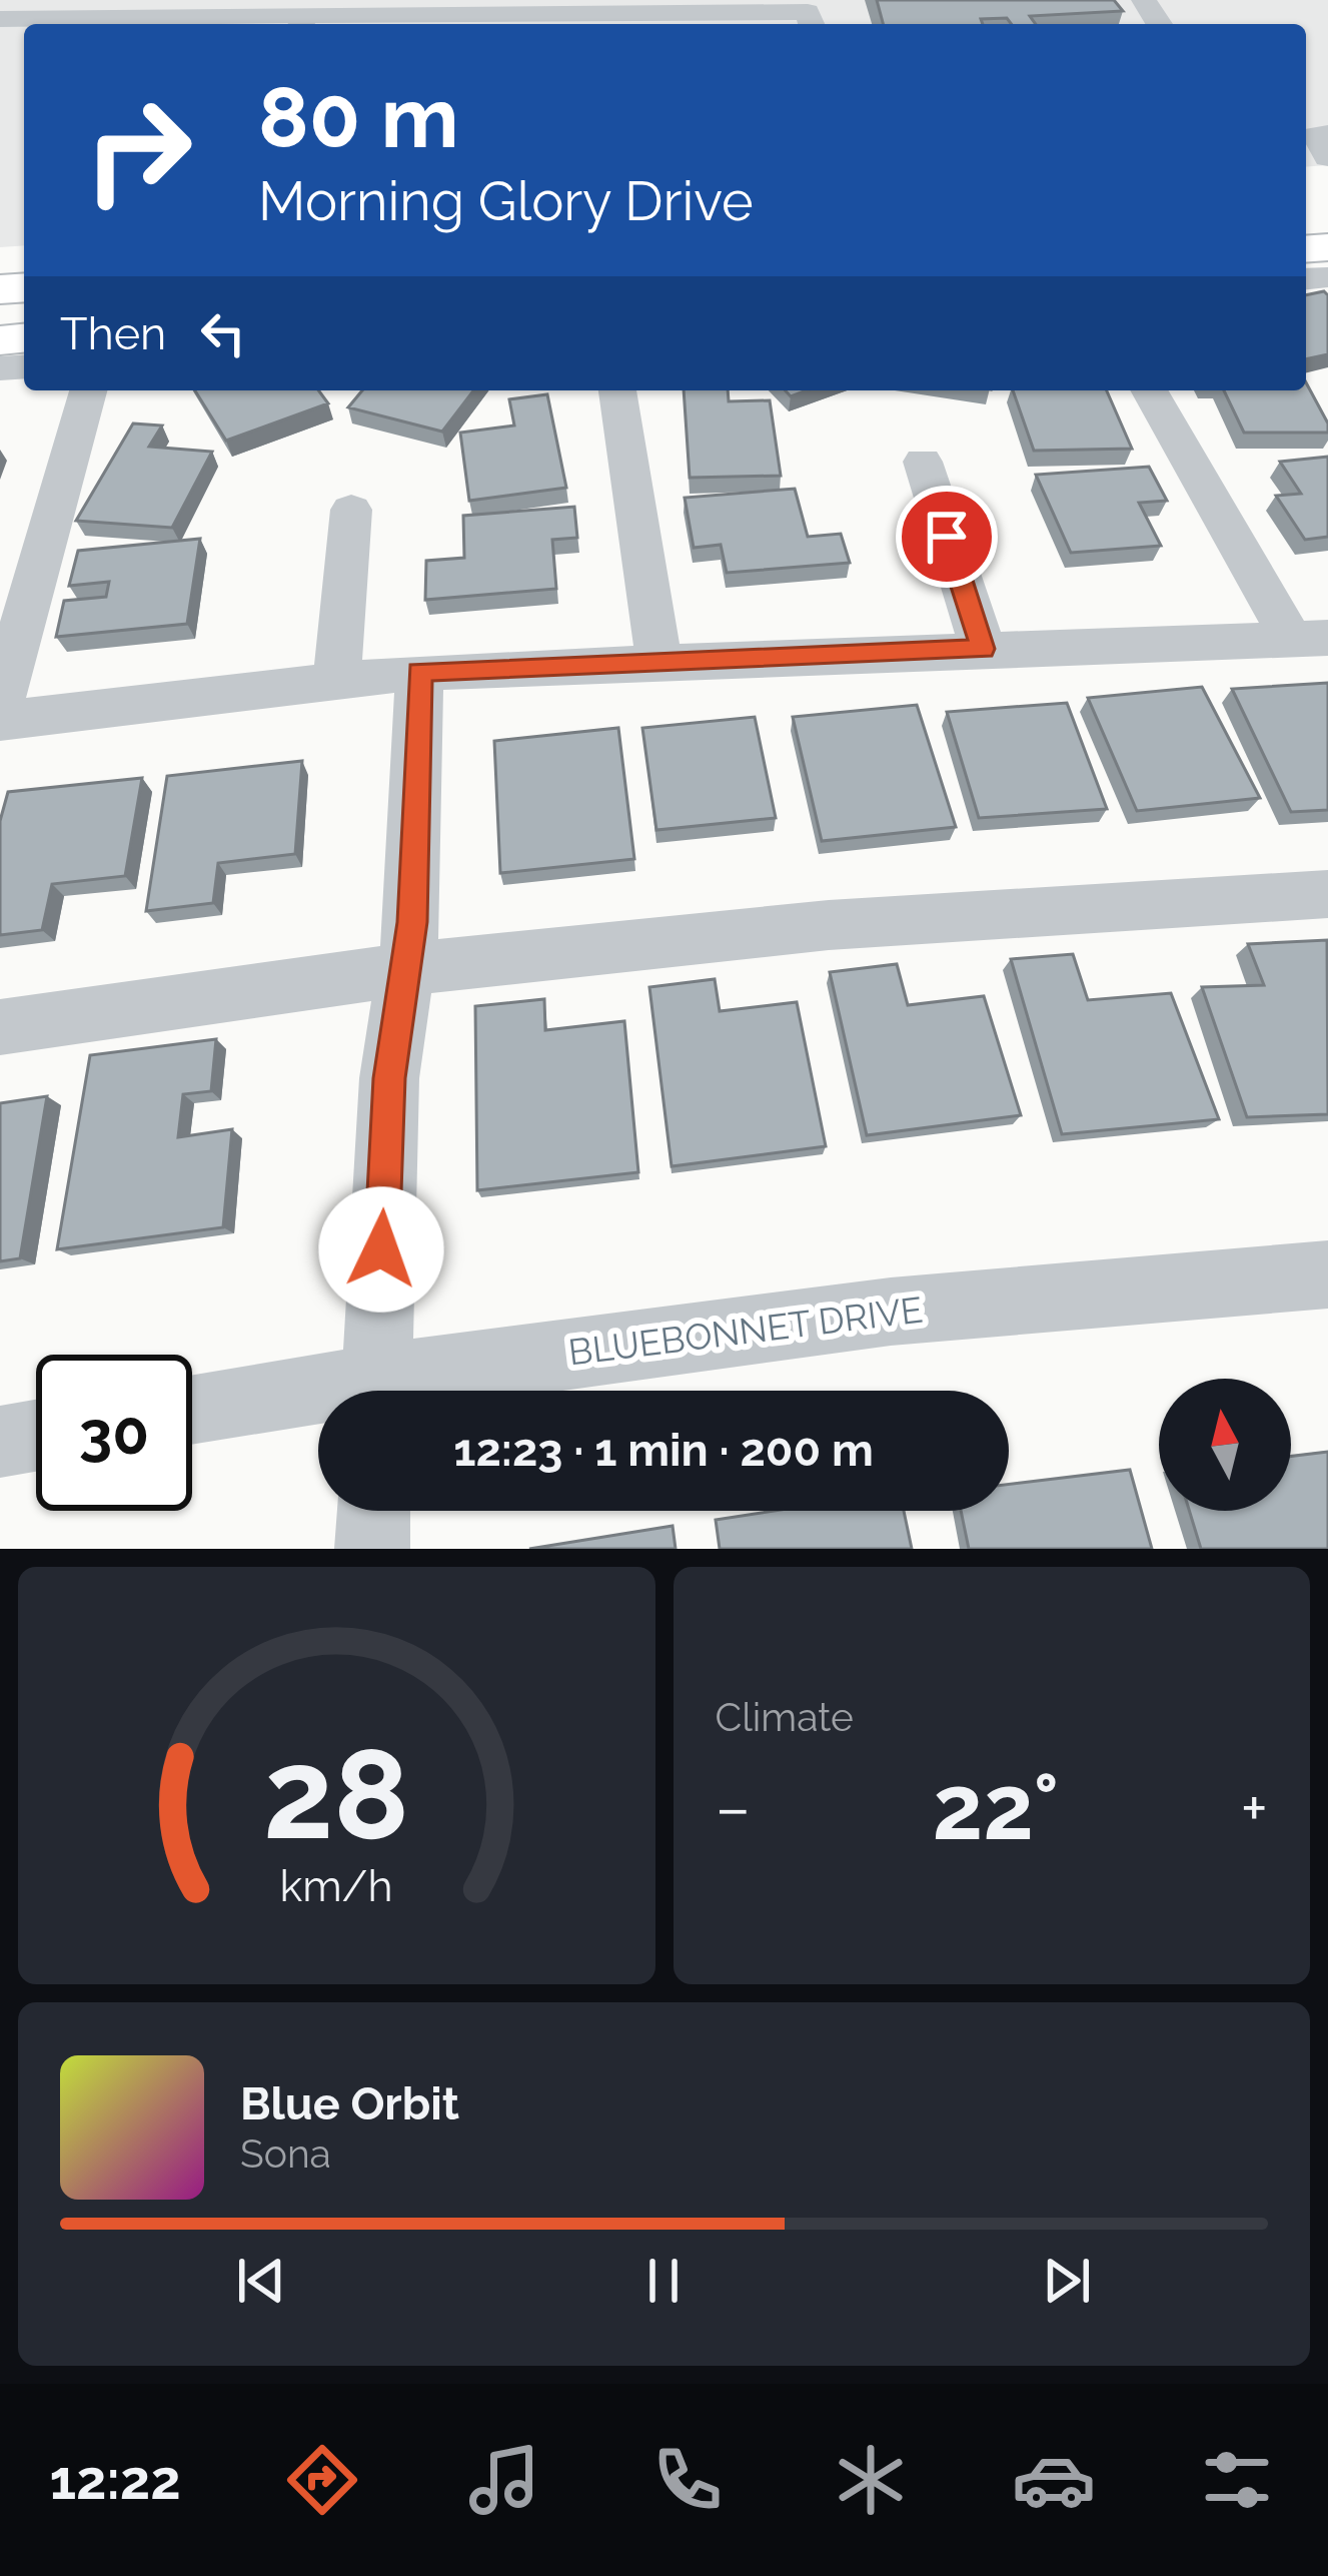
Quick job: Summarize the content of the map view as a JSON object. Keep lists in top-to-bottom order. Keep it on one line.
{"streets":{"street":["BLUEBONNET DRIVE"]},"north":"top","page":{"turn":["80 m","Morning Glory Drive"],"then":"Then","limit":"30","trip":"12:23 · 1 min · 200 m","tile":"Climate","heat":["−","22°","+"],"song":["Blue Orbit","Sona"],"tabs":"12:22","gauge":["28","km/h"]}}
